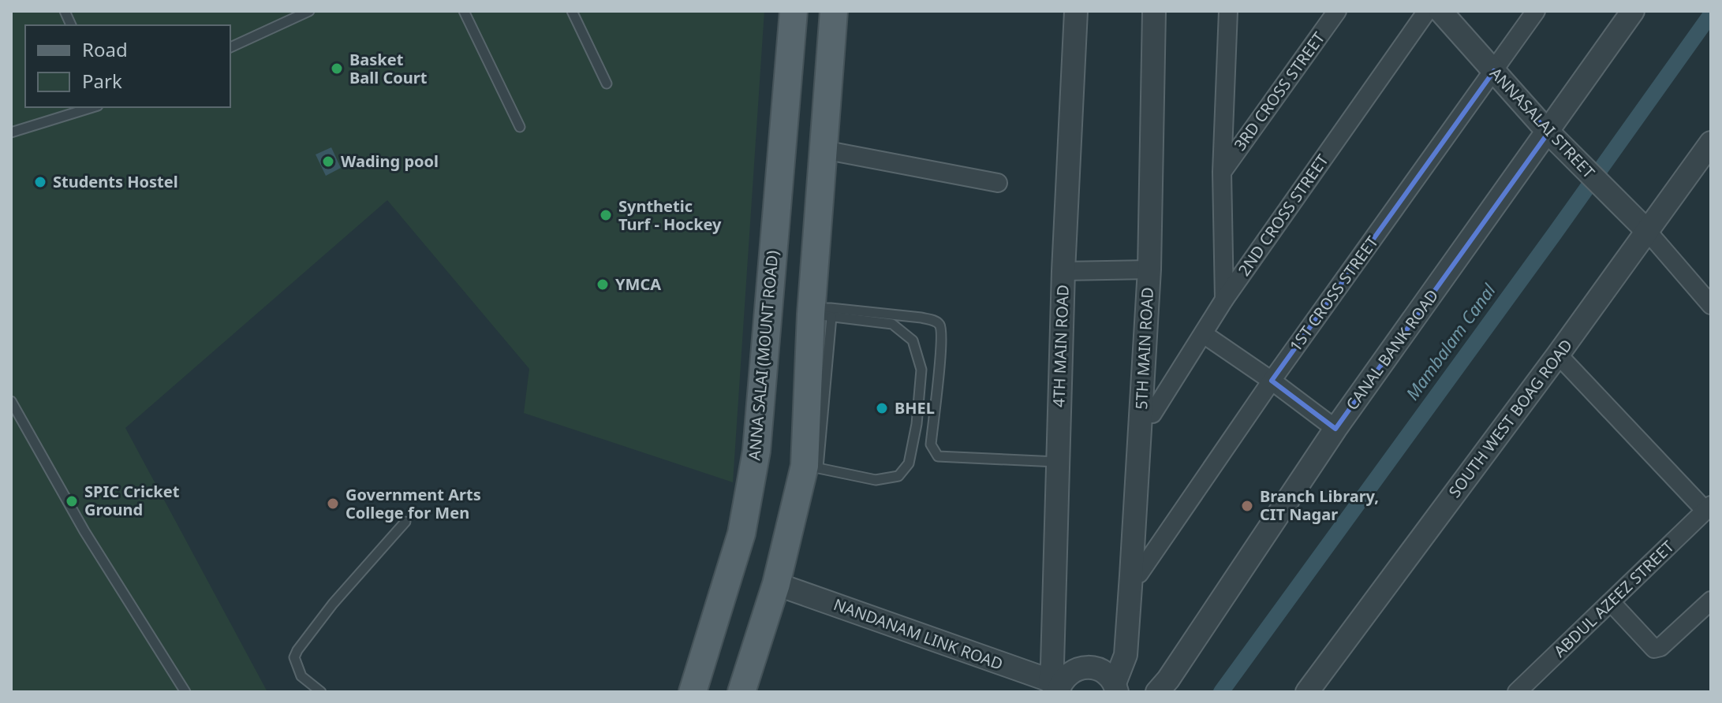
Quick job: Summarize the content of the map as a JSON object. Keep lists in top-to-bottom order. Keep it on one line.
{"streets":{"main road":["ANNA SALAI (MOUNT ROAD)"],"street":["3RD CROSS STREET","ANNASALAI STREET","2ND CROSS STREET","1ST CROSS STREET","4TH MAIN ROAD","5TH MAIN ROAD","CANAL BANK ROAD","SOUTH WEST BOAG ROAD","ABDUL AZEEZ STREET","NANDANAM LINK ROAD"]},"crossings":[["ANNASALAI STREET","1ST CROSS STREET"],["ANNASALAI STREET","CANAL BANK ROAD"],["ANNASALAI STREET","SOUTH WEST BOAG ROAD"],["2ND CROSS STREET","5TH MAIN ROAD"],["1ST CROSS STREET","5TH MAIN ROAD"],["4TH MAIN ROAD","NANDANAM LINK ROAD"]],"water":["Mambalam Canal"],"places":["Basket Ball Court","Wading pool","Students Hostel","Synthetic Turf - Hockey","YMCA","BHEL","SPIC Cricket Ground","Government Arts College for Men","Branch Library, CIT Nagar"],"legend":["Road","Park"]}
